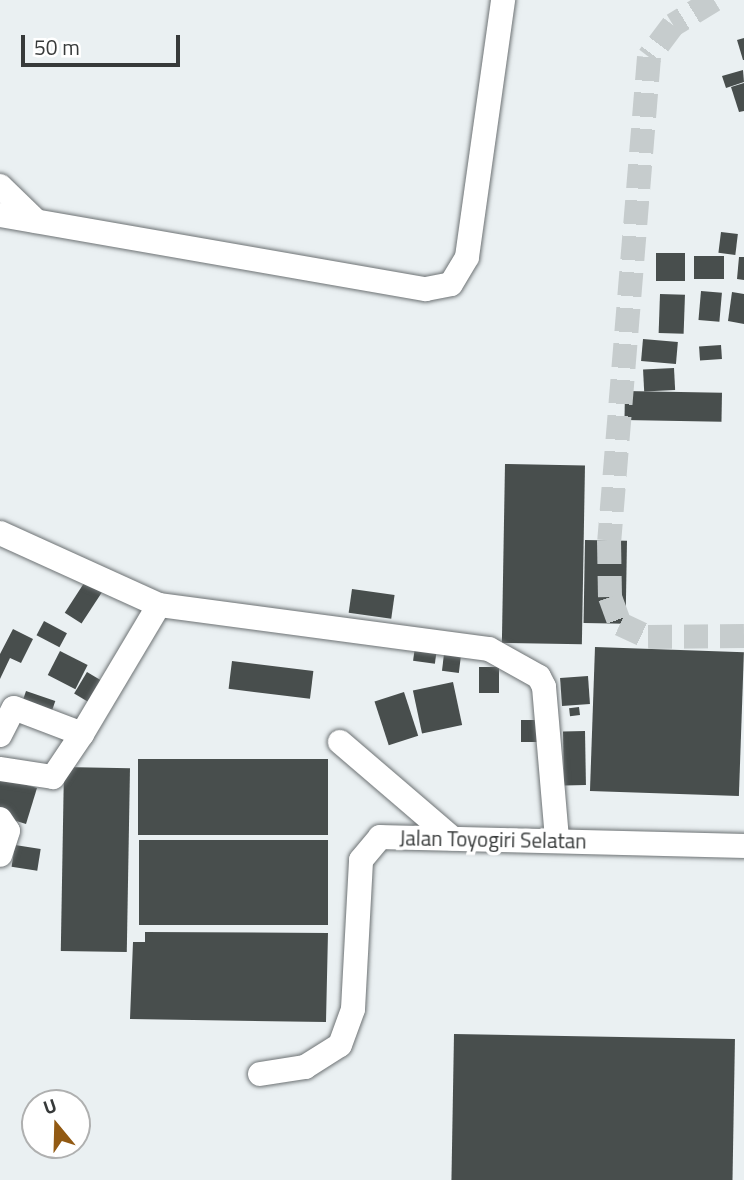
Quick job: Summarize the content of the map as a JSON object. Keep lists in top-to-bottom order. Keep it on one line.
{"streets":{"street":["Jalan Toyogiri Selatan"]},"scale_bar":"50 m","north":"top"}
